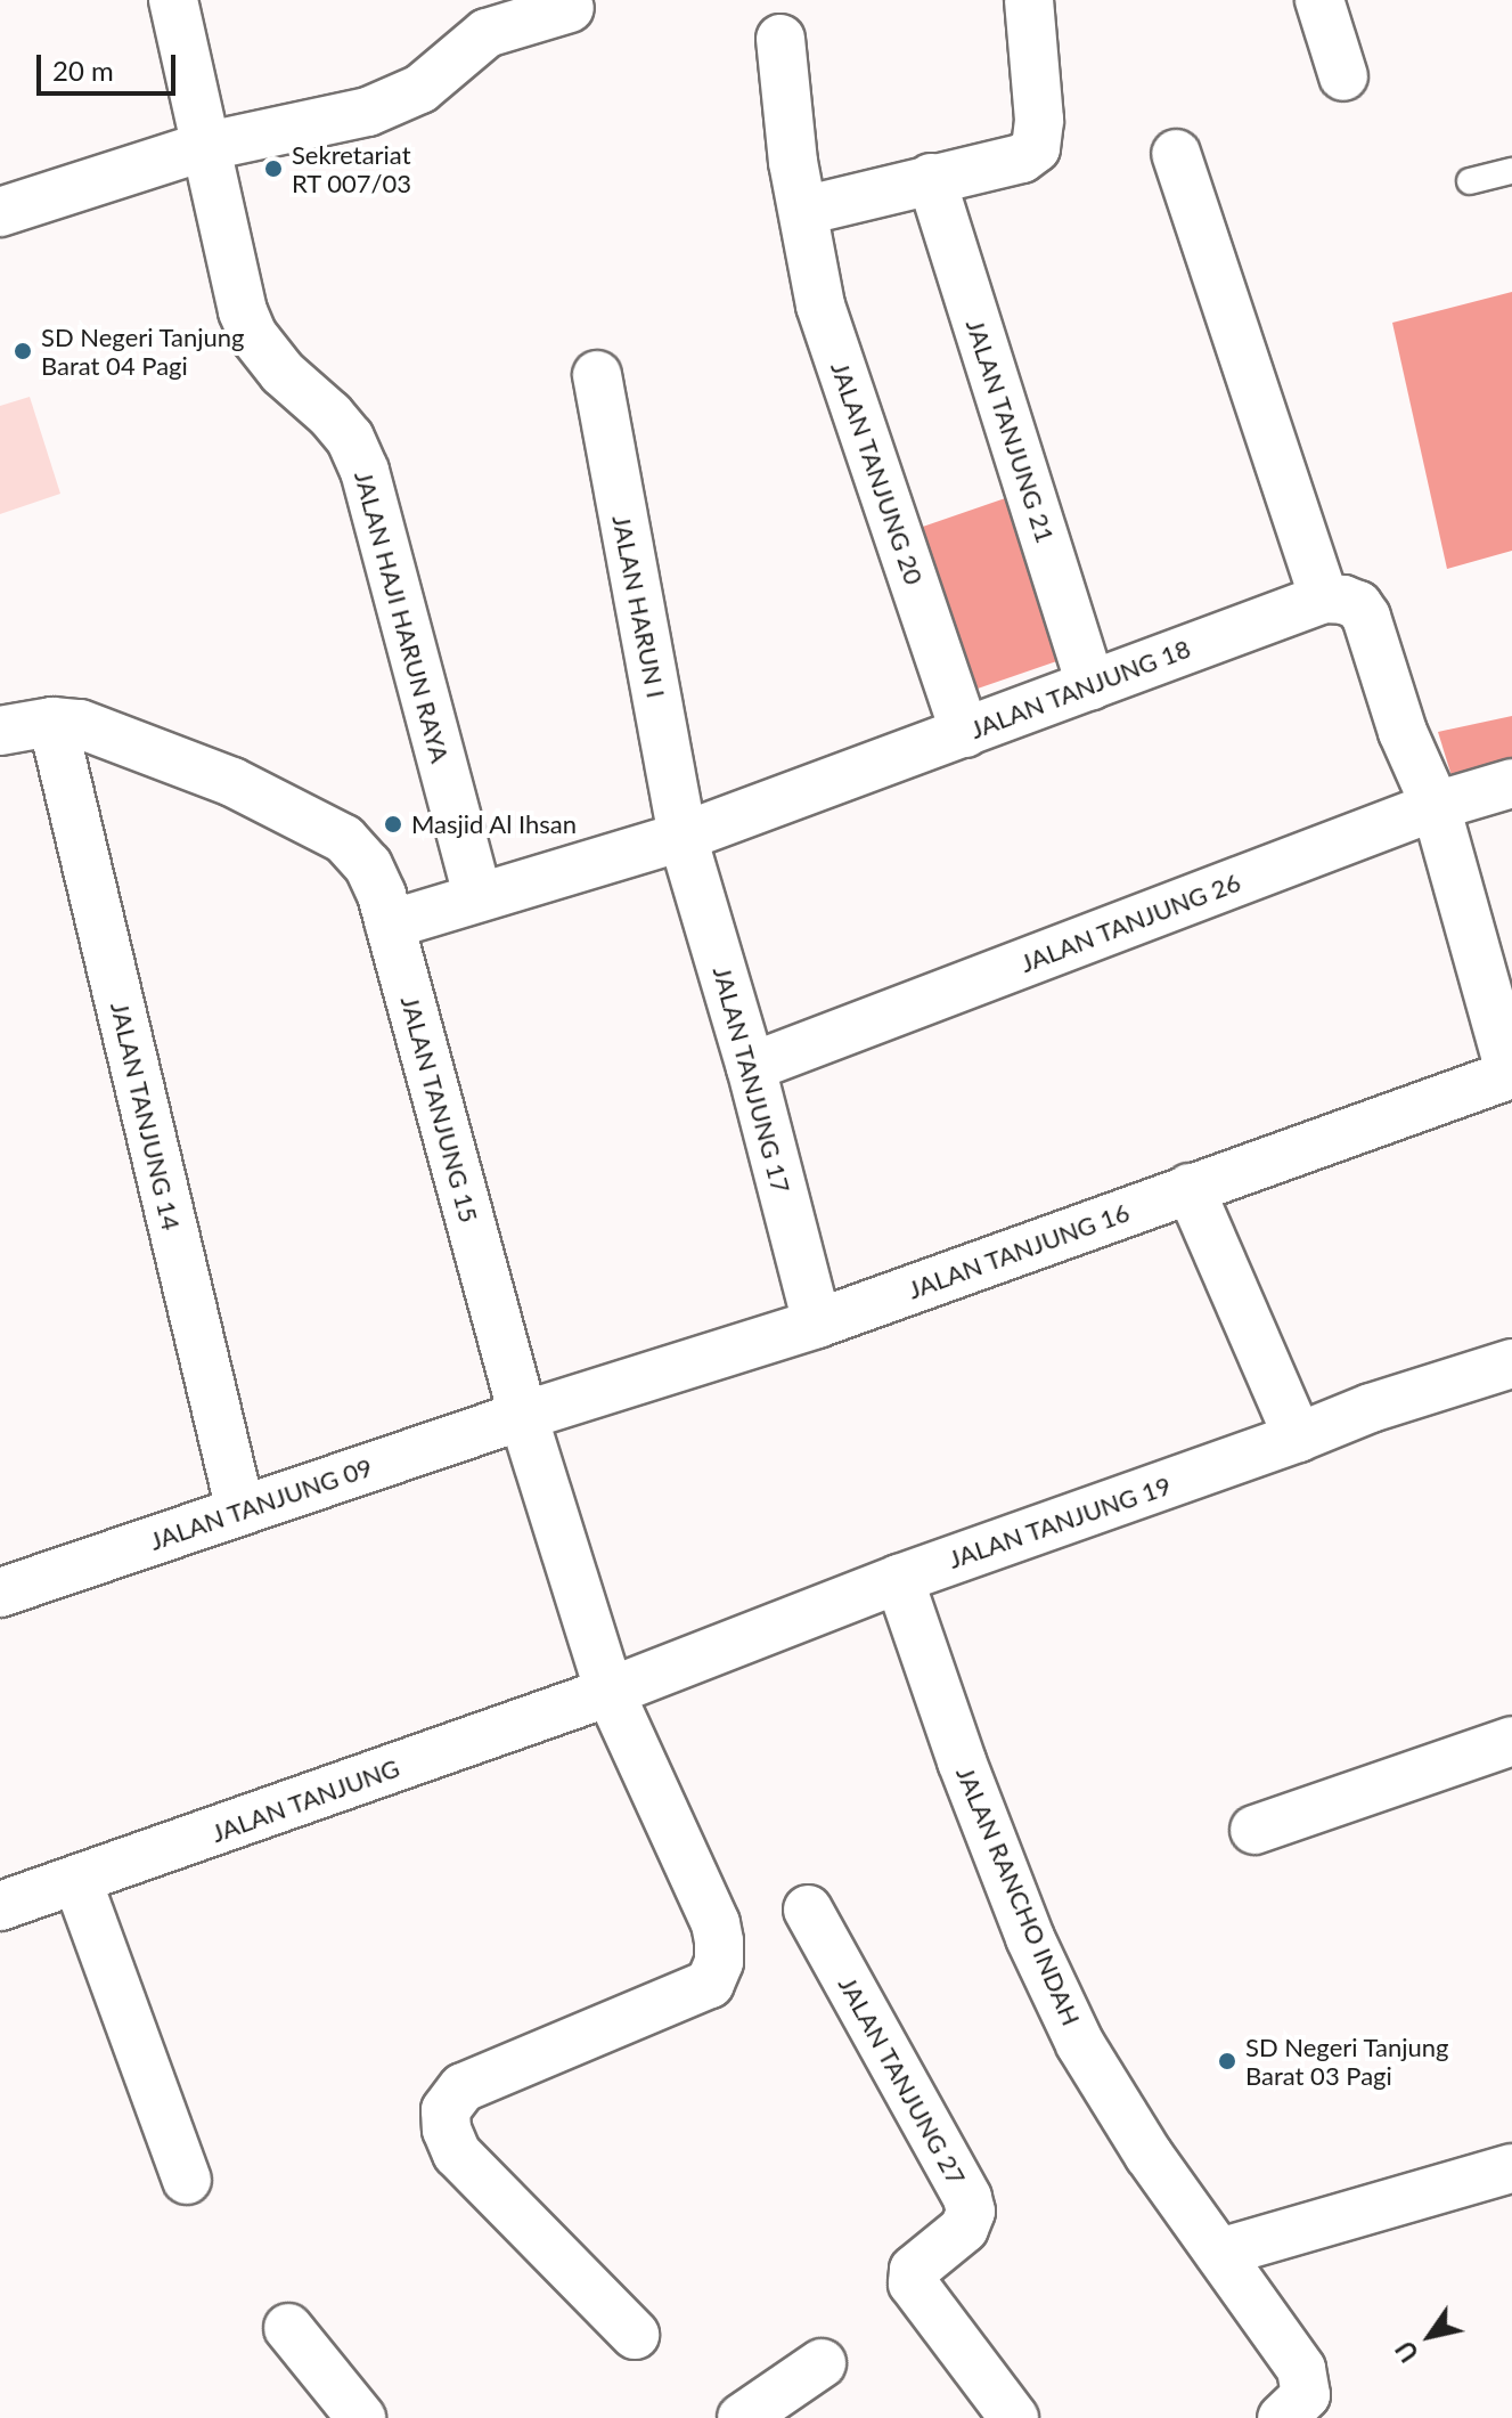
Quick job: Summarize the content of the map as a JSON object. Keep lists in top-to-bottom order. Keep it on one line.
{"streets":{"street":["JALAN TANJUNG 21","JALAN TANJUNG 20","JALAN HARUN I","JALAN HAJI HARUN RAYA","JALAN TANJUNG 18","JALAN TANJUNG 26","JALAN TANJUNG 17","JALAN TANJUNG 15","JALAN TANJUNG 14","JALAN TANJUNG 16","JALAN TANJUNG 09","JALAN TANJUNG 19","JALAN TANJUNG","JALAN RANCHO INDAH","JALAN TANJUNG 27"]},"crossings":[["JALAN TANJUNG 21","JALAN TANJUNG 18"],["JALAN TANJUNG 20","JALAN TANJUNG 18"],["JALAN HARUN I","JALAN TANJUNG 18"],["JALAN HARUN I","JALAN TANJUNG 17"],["JALAN HAJI HARUN RAYA","JALAN TANJUNG 18"],["JALAN TANJUNG 18","JALAN TANJUNG 17"],["JALAN TANJUNG 18","JALAN TANJUNG 15"],["JALAN TANJUNG 26","JALAN TANJUNG 17"],["JALAN TANJUNG 17","JALAN TANJUNG 16"],["JALAN TANJUNG 15","JALAN TANJUNG 14"],["JALAN TANJUNG 15","JALAN TANJUNG 16"],["JALAN TANJUNG 15","JALAN TANJUNG 09"],["JALAN TANJUNG 15","JALAN TANJUNG 19"],["JALAN TANJUNG 15","JALAN TANJUNG"],["JALAN TANJUNG 14","JALAN TANJUNG 09"],["JALAN TANJUNG 16","JALAN TANJUNG 09"],["JALAN TANJUNG 19","JALAN TANJUNG"],["JALAN TANJUNG 19","JALAN RANCHO INDAH"]],"places":["Sekretariat RT 007/03","SD Negeri Tanjung Barat 04 Pagi","Masjid Al Ihsan","SD Negeri Tanjung Barat 03 Pagi"],"scale_bar":"20 m","north":"bottom left"}
